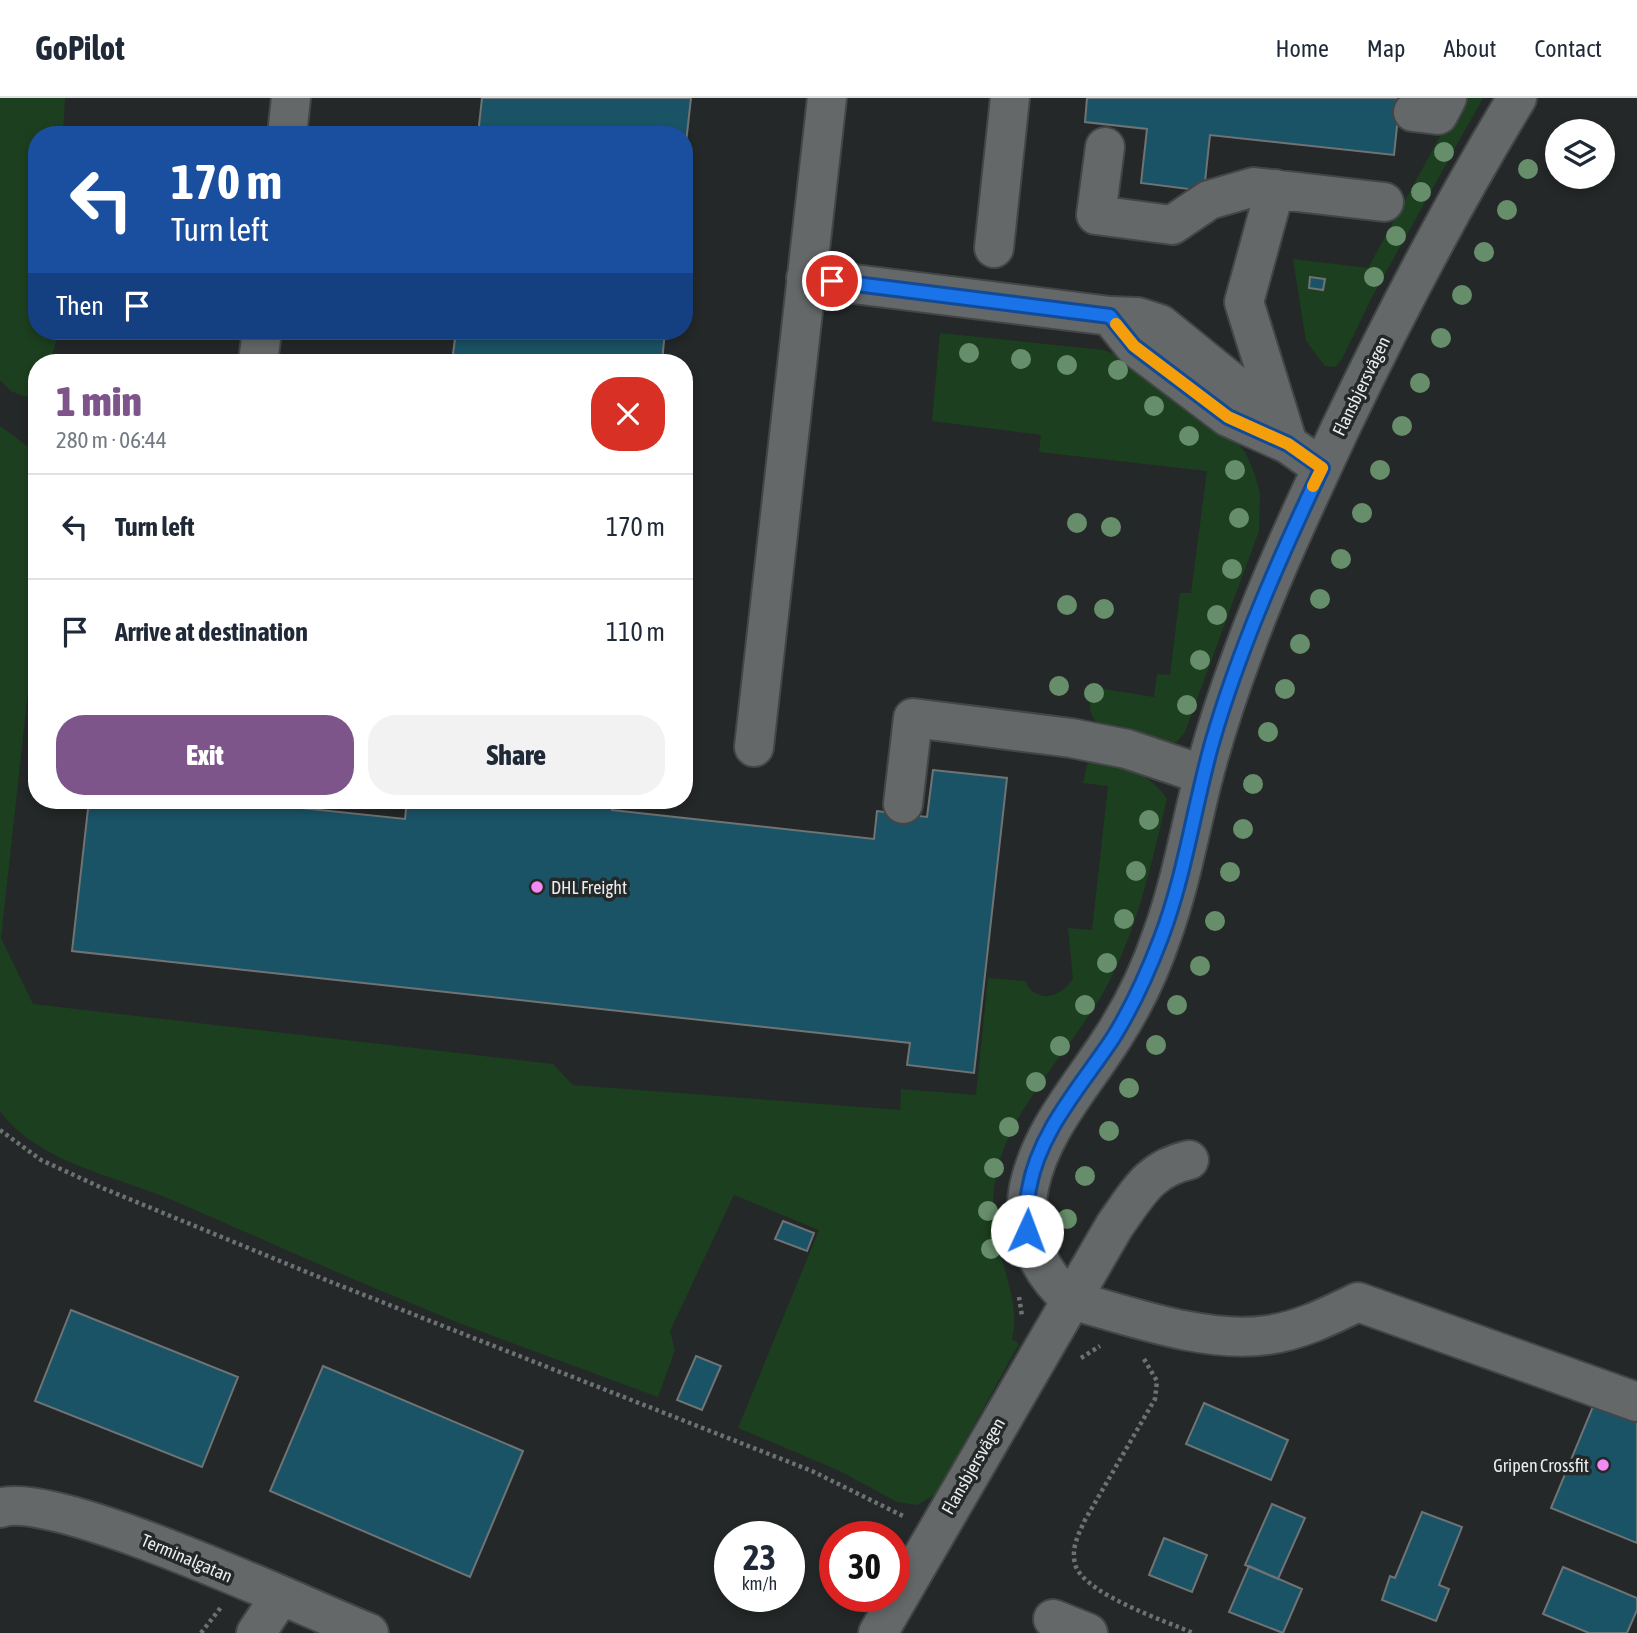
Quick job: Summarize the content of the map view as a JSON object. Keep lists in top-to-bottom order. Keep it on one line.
{"streets":{"street":["Flansbjersvägen","Terminalgatan"]},"places":["DHL Freight","Gripen Crossfit"],"page":{"header":"GoPilot","nav":["Home","Map","About","Contact"],"turn":["170 m","Turn left"],"then":"Then","heading":["1 min","280 m · 06:44"],"list":[{"name":"Turn left","value":"170 m"},{"name":"Arrive at destination","value":"110 m"}],"buttons":["Exit","Share"],"speed":"23 km/h","limit":"30"}}
